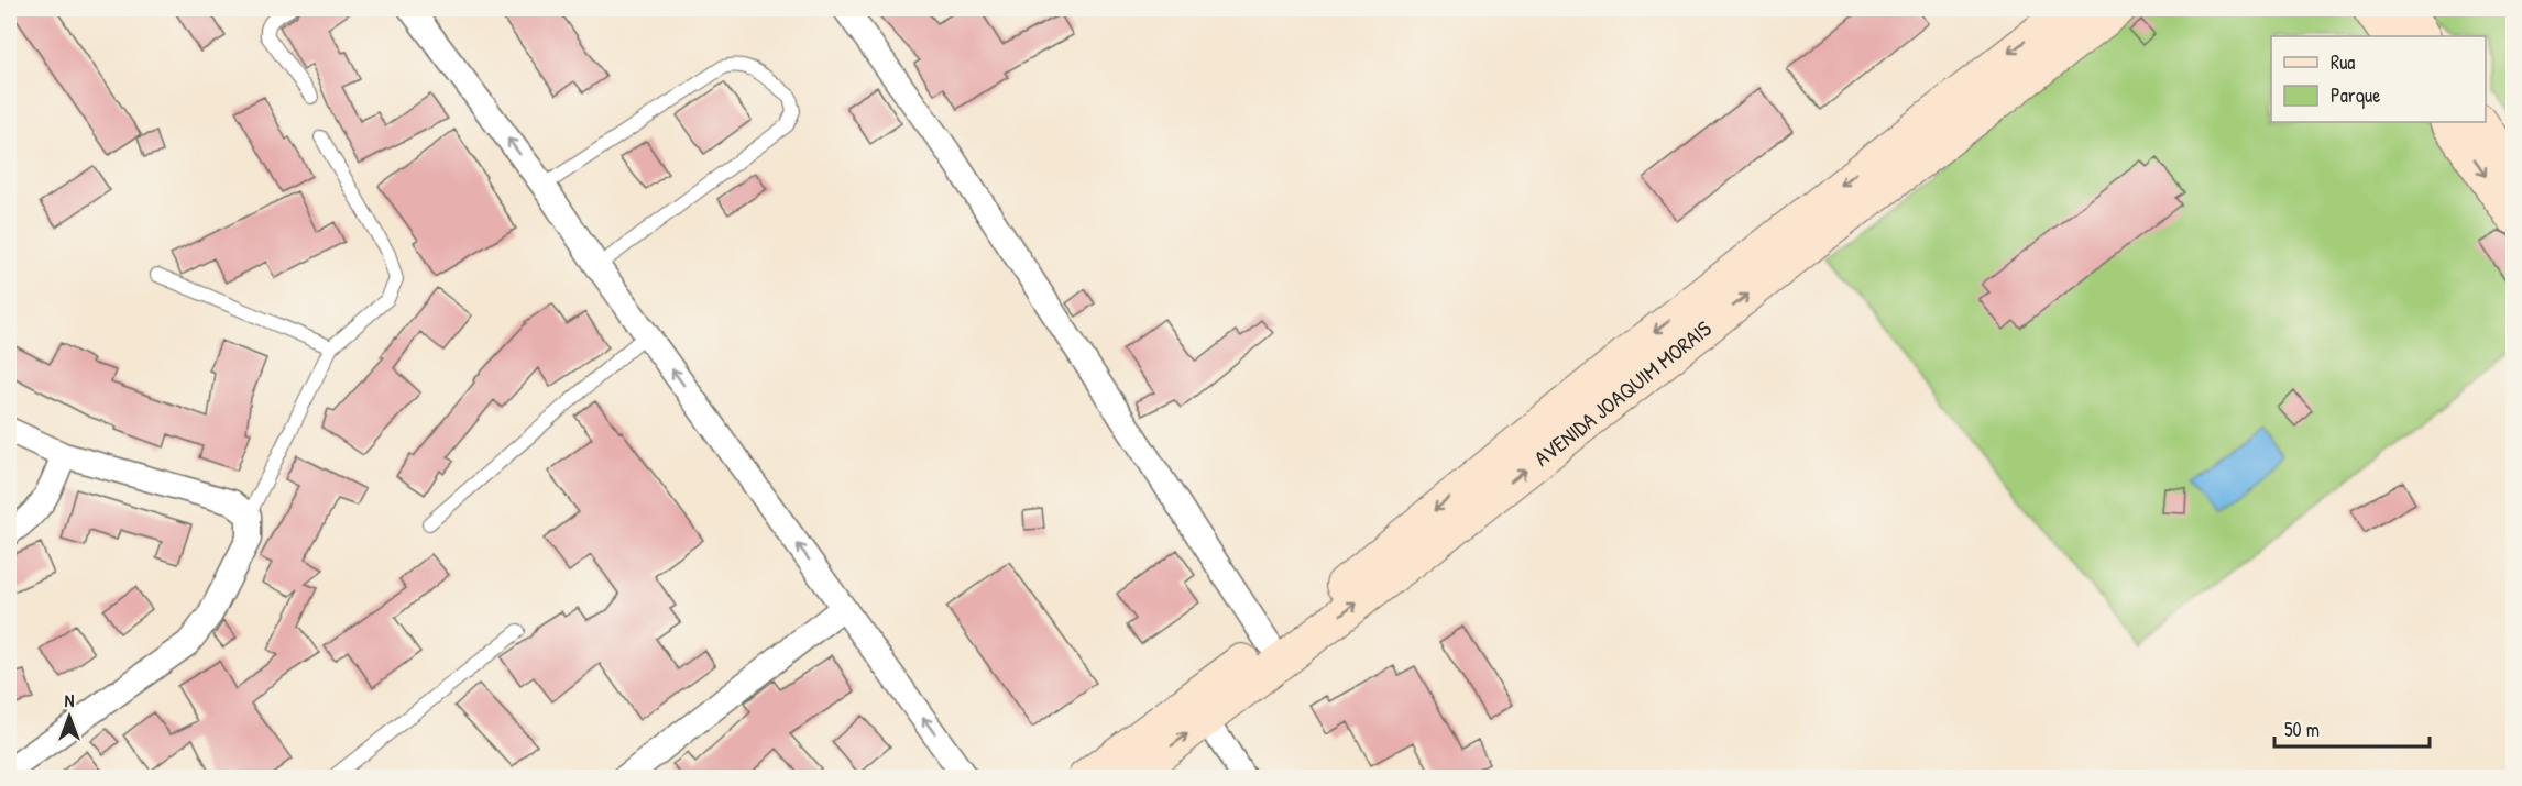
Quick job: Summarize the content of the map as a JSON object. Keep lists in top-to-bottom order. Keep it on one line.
{"streets":{"street":["AVENIDA JOAQUIM MORAIS"]},"legend":["Rua","Parque"],"scale_bar":"50 m","north":"top"}
